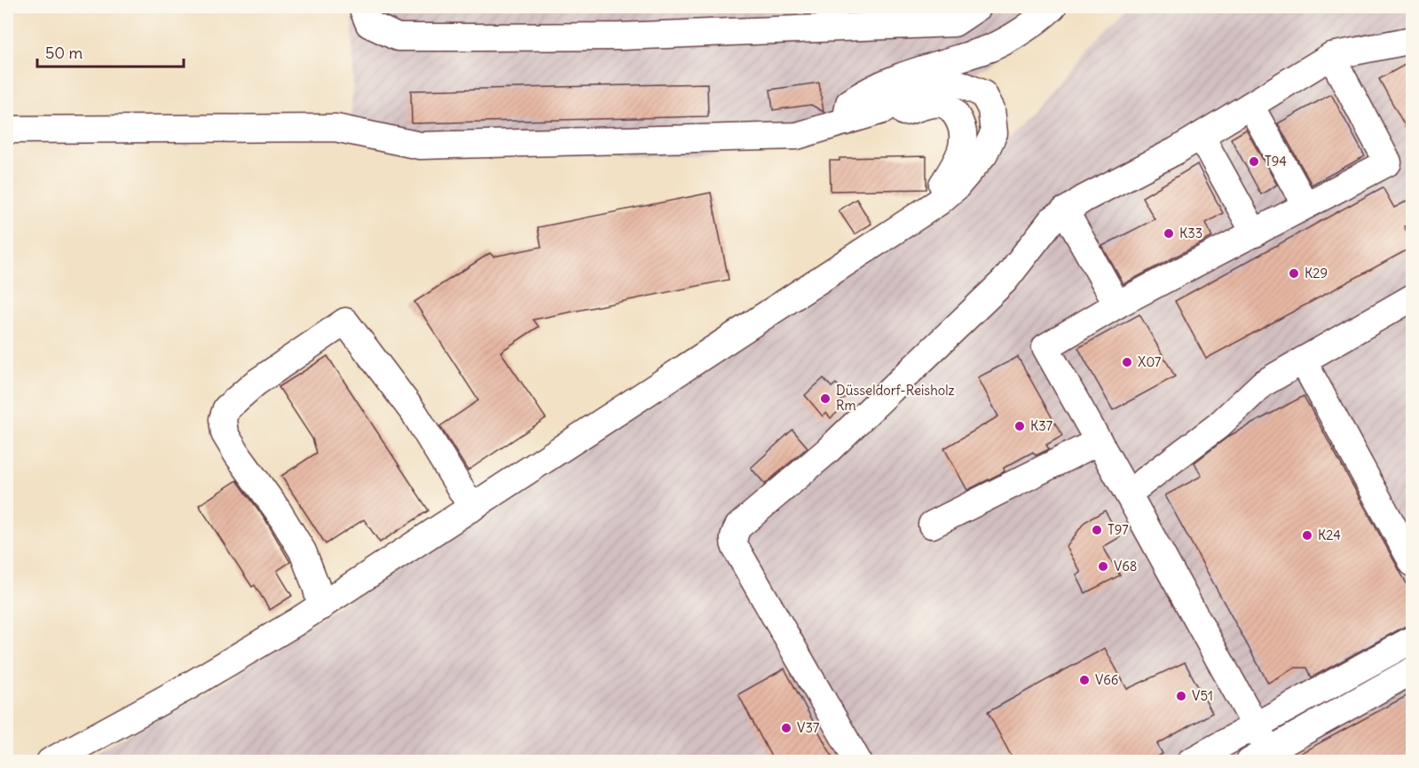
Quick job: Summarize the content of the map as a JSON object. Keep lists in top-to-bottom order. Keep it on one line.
{"places":["T94","K33","K29","X07","Düsseldorf-Reisholz Rm","K37","T97","K24","V68","V66","V51","V37"],"scale_bar":"50 m"}
